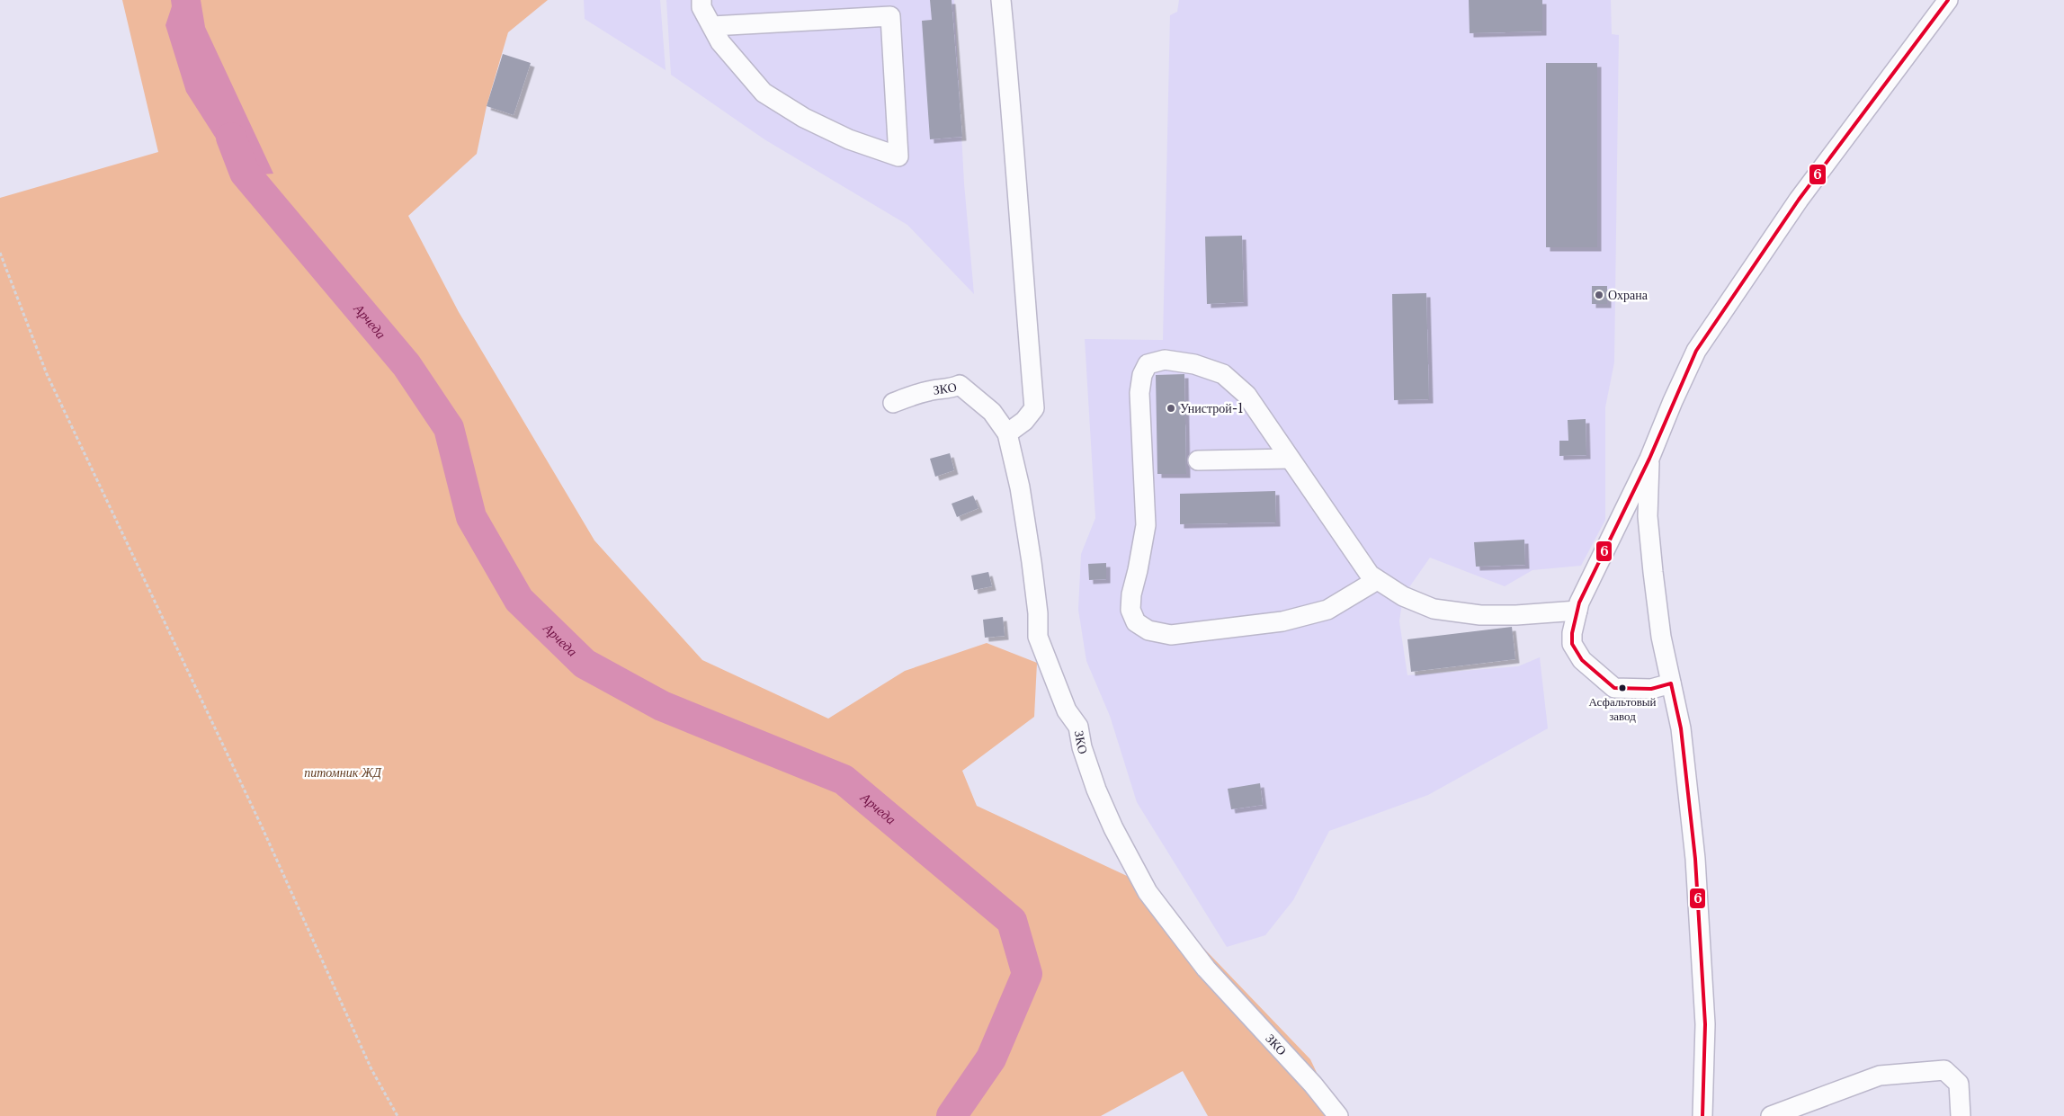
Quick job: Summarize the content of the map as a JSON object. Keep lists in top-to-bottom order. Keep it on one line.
{"streets":{"street":["ЗКО"]},"water":["Арчеда"],"parks":["питомник ЖД"],"places":["Охрана","Унистрой-1","Асфальтовый завод"],"lines":["transit line 6"]}
